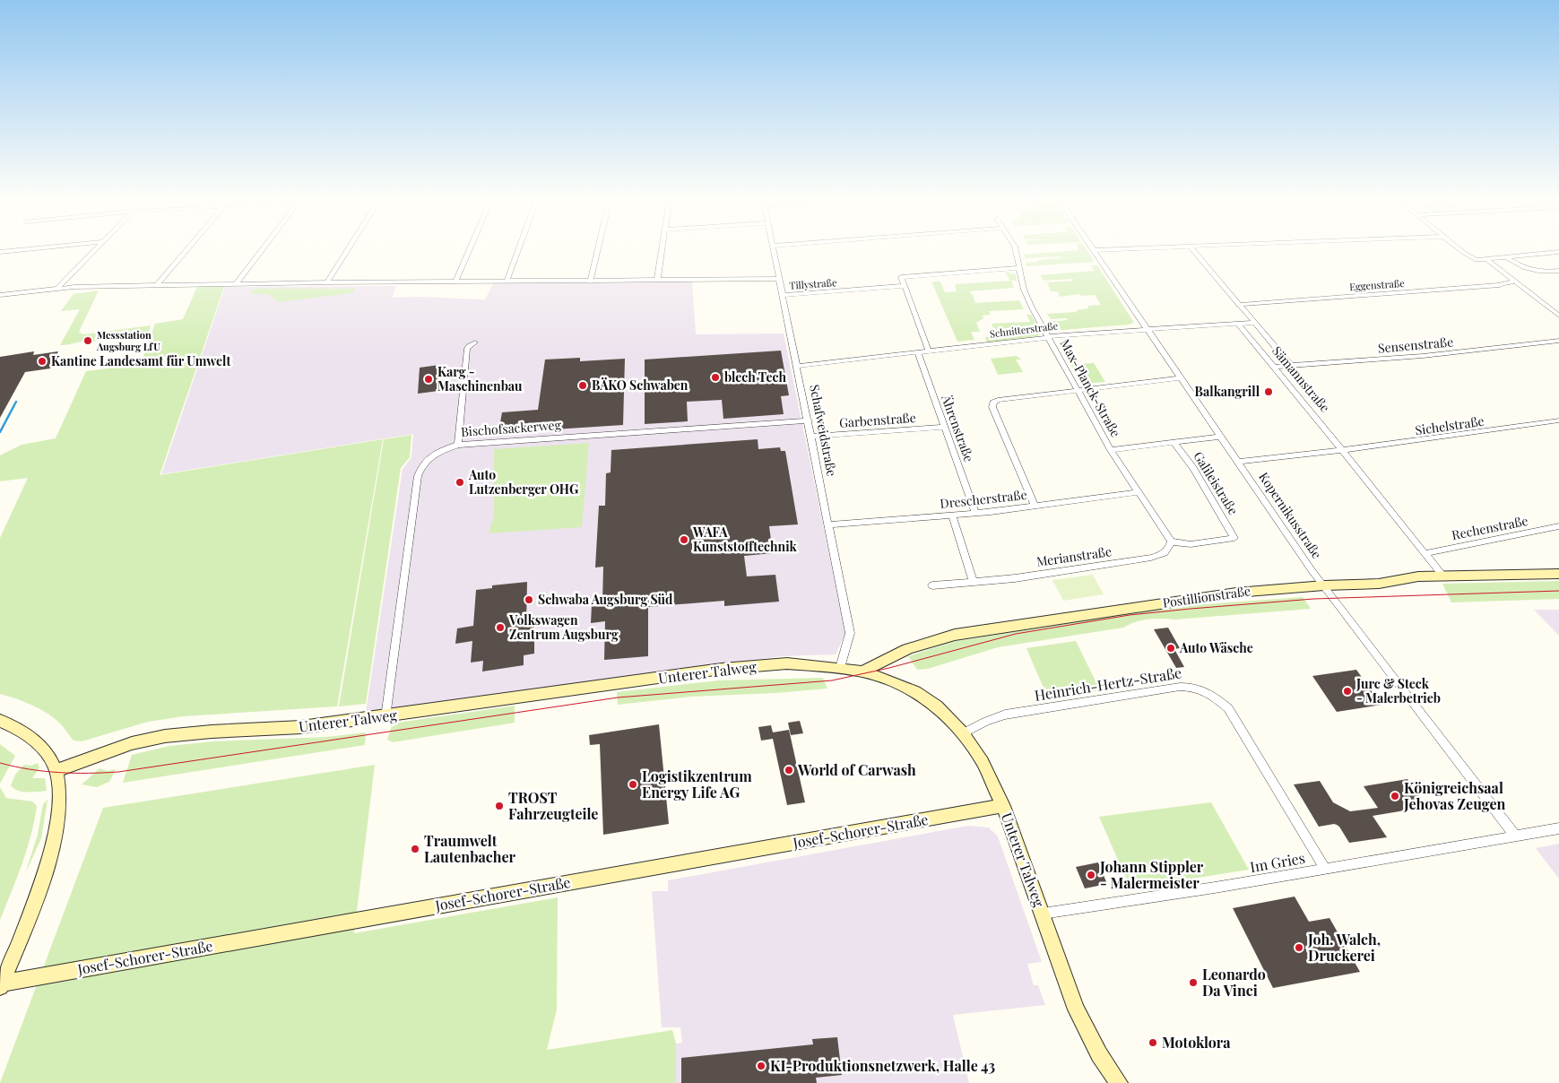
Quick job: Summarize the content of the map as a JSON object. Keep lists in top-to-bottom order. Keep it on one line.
{"streets":{"street":["Tillystraße","Eggenstraße","Schnitterstraße","Sensenstraße","Sämannstraße","Max-Planck-Straße","Garbenstraße","Sichelstraße","Bischofsackerweg","Ährenstraße","Schafweidstraße","Galileistraße","Drescherstraße","Kopernikusstraße","Rechenstraße","Merianstraße","Postillionstraße","Unterer Talweg","Heinrich-Hertz-Straße","Josef-Schorer-Straße","Im Gries"]},"crossings":[["Tillystraße","Schafweidstraße"],["Eggenstraße","Sämannstraße"],["Schnitterstraße","Sämannstraße"],["Schnitterstraße","Max-Planck-Straße"],["Schnitterstraße","Ährenstraße"],["Schnitterstraße","Schafweidstraße"],["Schnitterstraße","Kopernikusstraße"],["Sensenstraße","Sämannstraße"],["Sämannstraße","Sichelstraße"],["Sämannstraße","Rechenstraße"],["Sämannstraße","Postillionstraße"],["Max-Planck-Straße","Galileistraße"],["Max-Planck-Straße","Drescherstraße"],["Garbenstraße","Ährenstraße"],["Garbenstraße","Schafweidstraße"],["Bischofsackerweg","Schafweidstraße"],["Bischofsackerweg","Unterer Talweg"],["Ährenstraße","Drescherstraße"],["Schafweidstraße","Drescherstraße"],["Schafweidstraße","Unterer Talweg"],["Galileistraße","Kopernikusstraße"],["Galileistraße","Merianstraße"],["Kopernikusstraße","Postillionstraße"],["Kopernikusstraße","Im Gries"],["Postillionstraße","Unterer Talweg"],["Unterer Talweg","Heinrich-Hertz-Straße"],["Unterer Talweg","Josef-Schorer-Straße"],["Unterer Talweg","Im Gries"],["Heinrich-Hertz-Straße","Im Gries"]],"places":["Messstation Augsburg LfU","Kantine Landesamt für Umwelt","blech Tech","Karg - Maschinenbau","BÄKO Schwaben","Balkangrill","Auto Lutzenberger OHG","WAFA Kunststofftechnik","Schwaba Augsburg Süd","Volkswagen Zentrum Augsburg","Auto Wäsche","Jurc & Steck - Malerbetrieb","World of Carwash","Logistikzentrum Energy Life AG","Königreichsaal Jehovas Zeugen","TROST Fahrzeugteile","Traumwelt Lautenbacher","Johann Stippler - Malermeister","Joh. Walch, Druckerei","Leonardo Da Vinci","Motoklora","KI-Produktionsnetzwerk, Halle 43"]}
